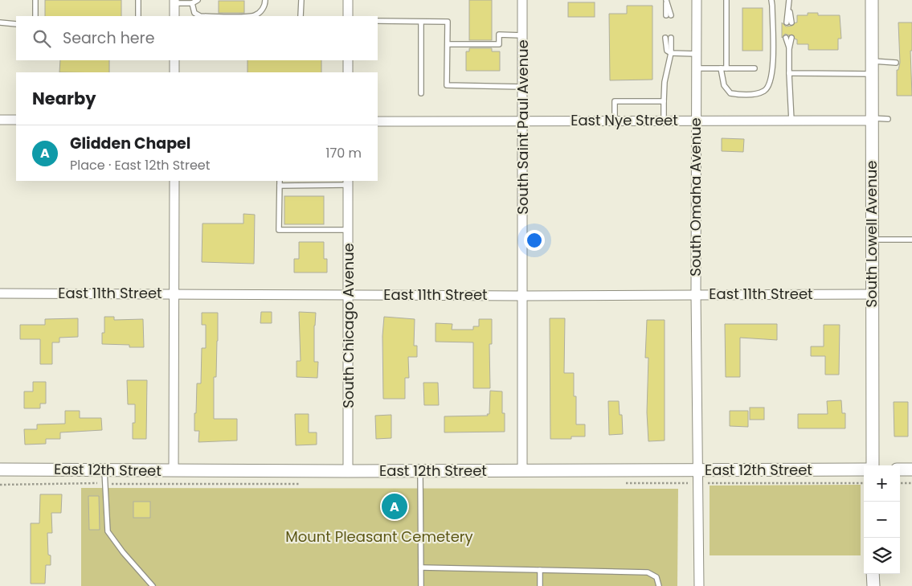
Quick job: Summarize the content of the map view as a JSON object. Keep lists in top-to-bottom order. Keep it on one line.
{"streets":{"street":["East Nye Street","South Saint Paul Avenue","South Omaha Avenue","South Lowell Avenue","East 11th Street","South Chicago Avenue","East 12th Street"]},"crossings":[["East Nye Street","South Saint Paul Avenue"],["East Nye Street","South Omaha Avenue"],["East Nye Street","South Lowell Avenue"],["South Saint Paul Avenue","East 11th Street"],["South Saint Paul Avenue","East 12th Street"],["South Omaha Avenue","East 11th Street"],["South Omaha Avenue","East 12th Street"],["South Lowell Avenue","East 11th Street"],["East 11th Street","South Chicago Avenue"],["South Chicago Avenue","East 12th Street"]],"parks":["Mount Pleasant Cemetery"],"page":{"search":"Search here","heading":"Nearby","list":[{"mark":"A","name":"Glidden Chapel","note":"Place · East 12th Street","value":"170 m"}],"map_buttons":["+","−"],"pins":"A"}}
